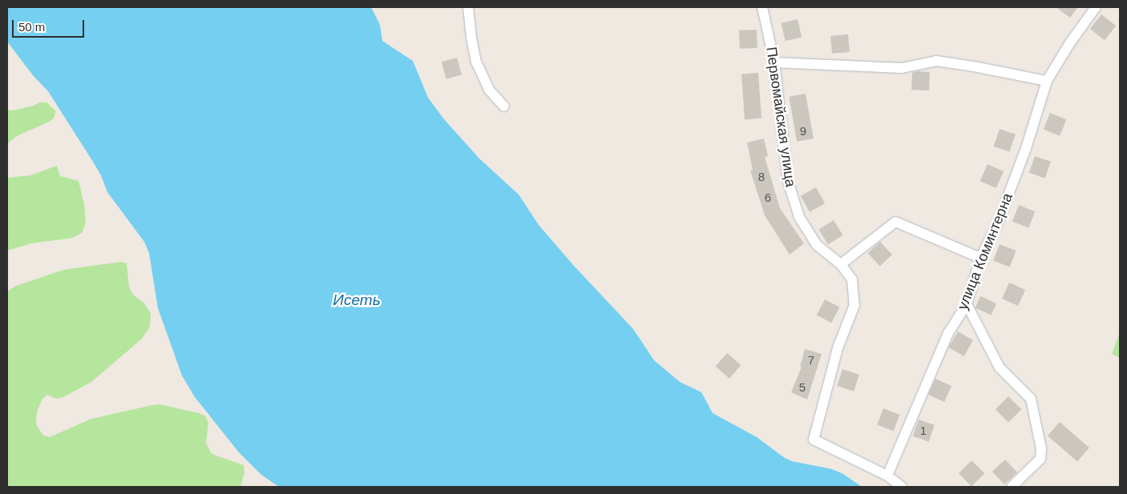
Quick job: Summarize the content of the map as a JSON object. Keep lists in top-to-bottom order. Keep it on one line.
{"streets":{"street":["Первомайская улица","улица Коминтерна"]},"crossings":[["Первомайская улица","улица Коминтерна"]],"water":["Исеть"],"house_numbers":["9","8","6","7","5","1"],"scale_bar":"50 m"}
